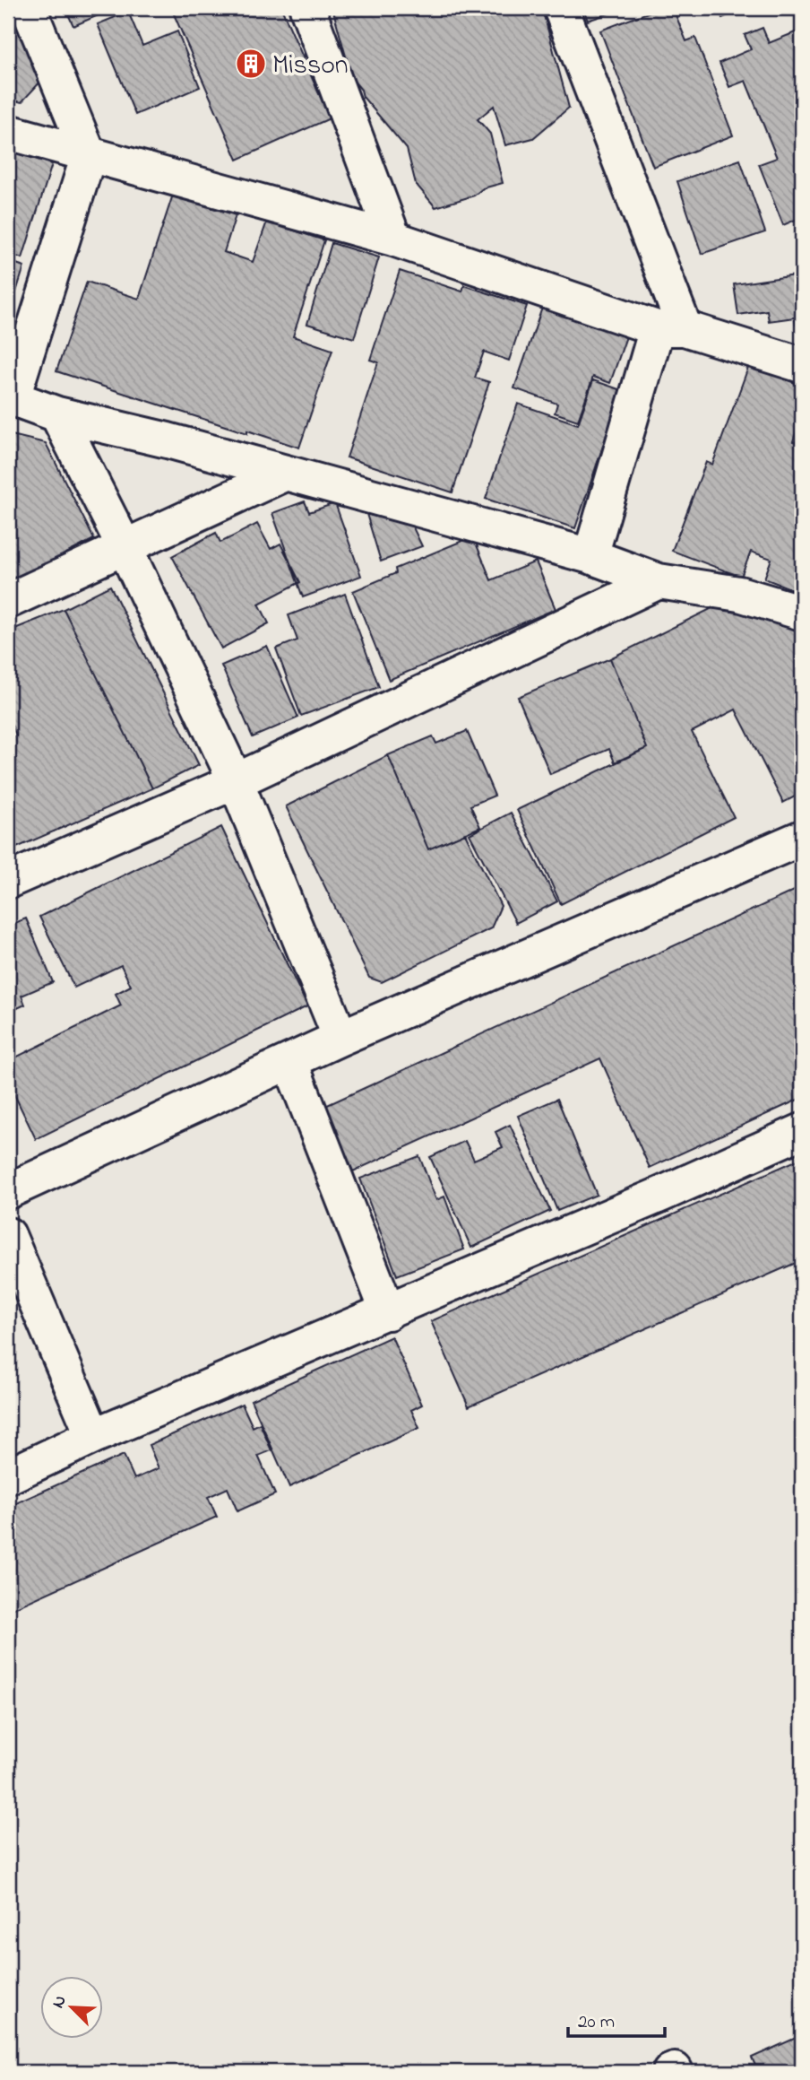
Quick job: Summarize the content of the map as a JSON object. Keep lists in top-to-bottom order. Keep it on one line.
{"places":{"building":["Misson"]},"scale_bar":"20 m","north":"top left"}
